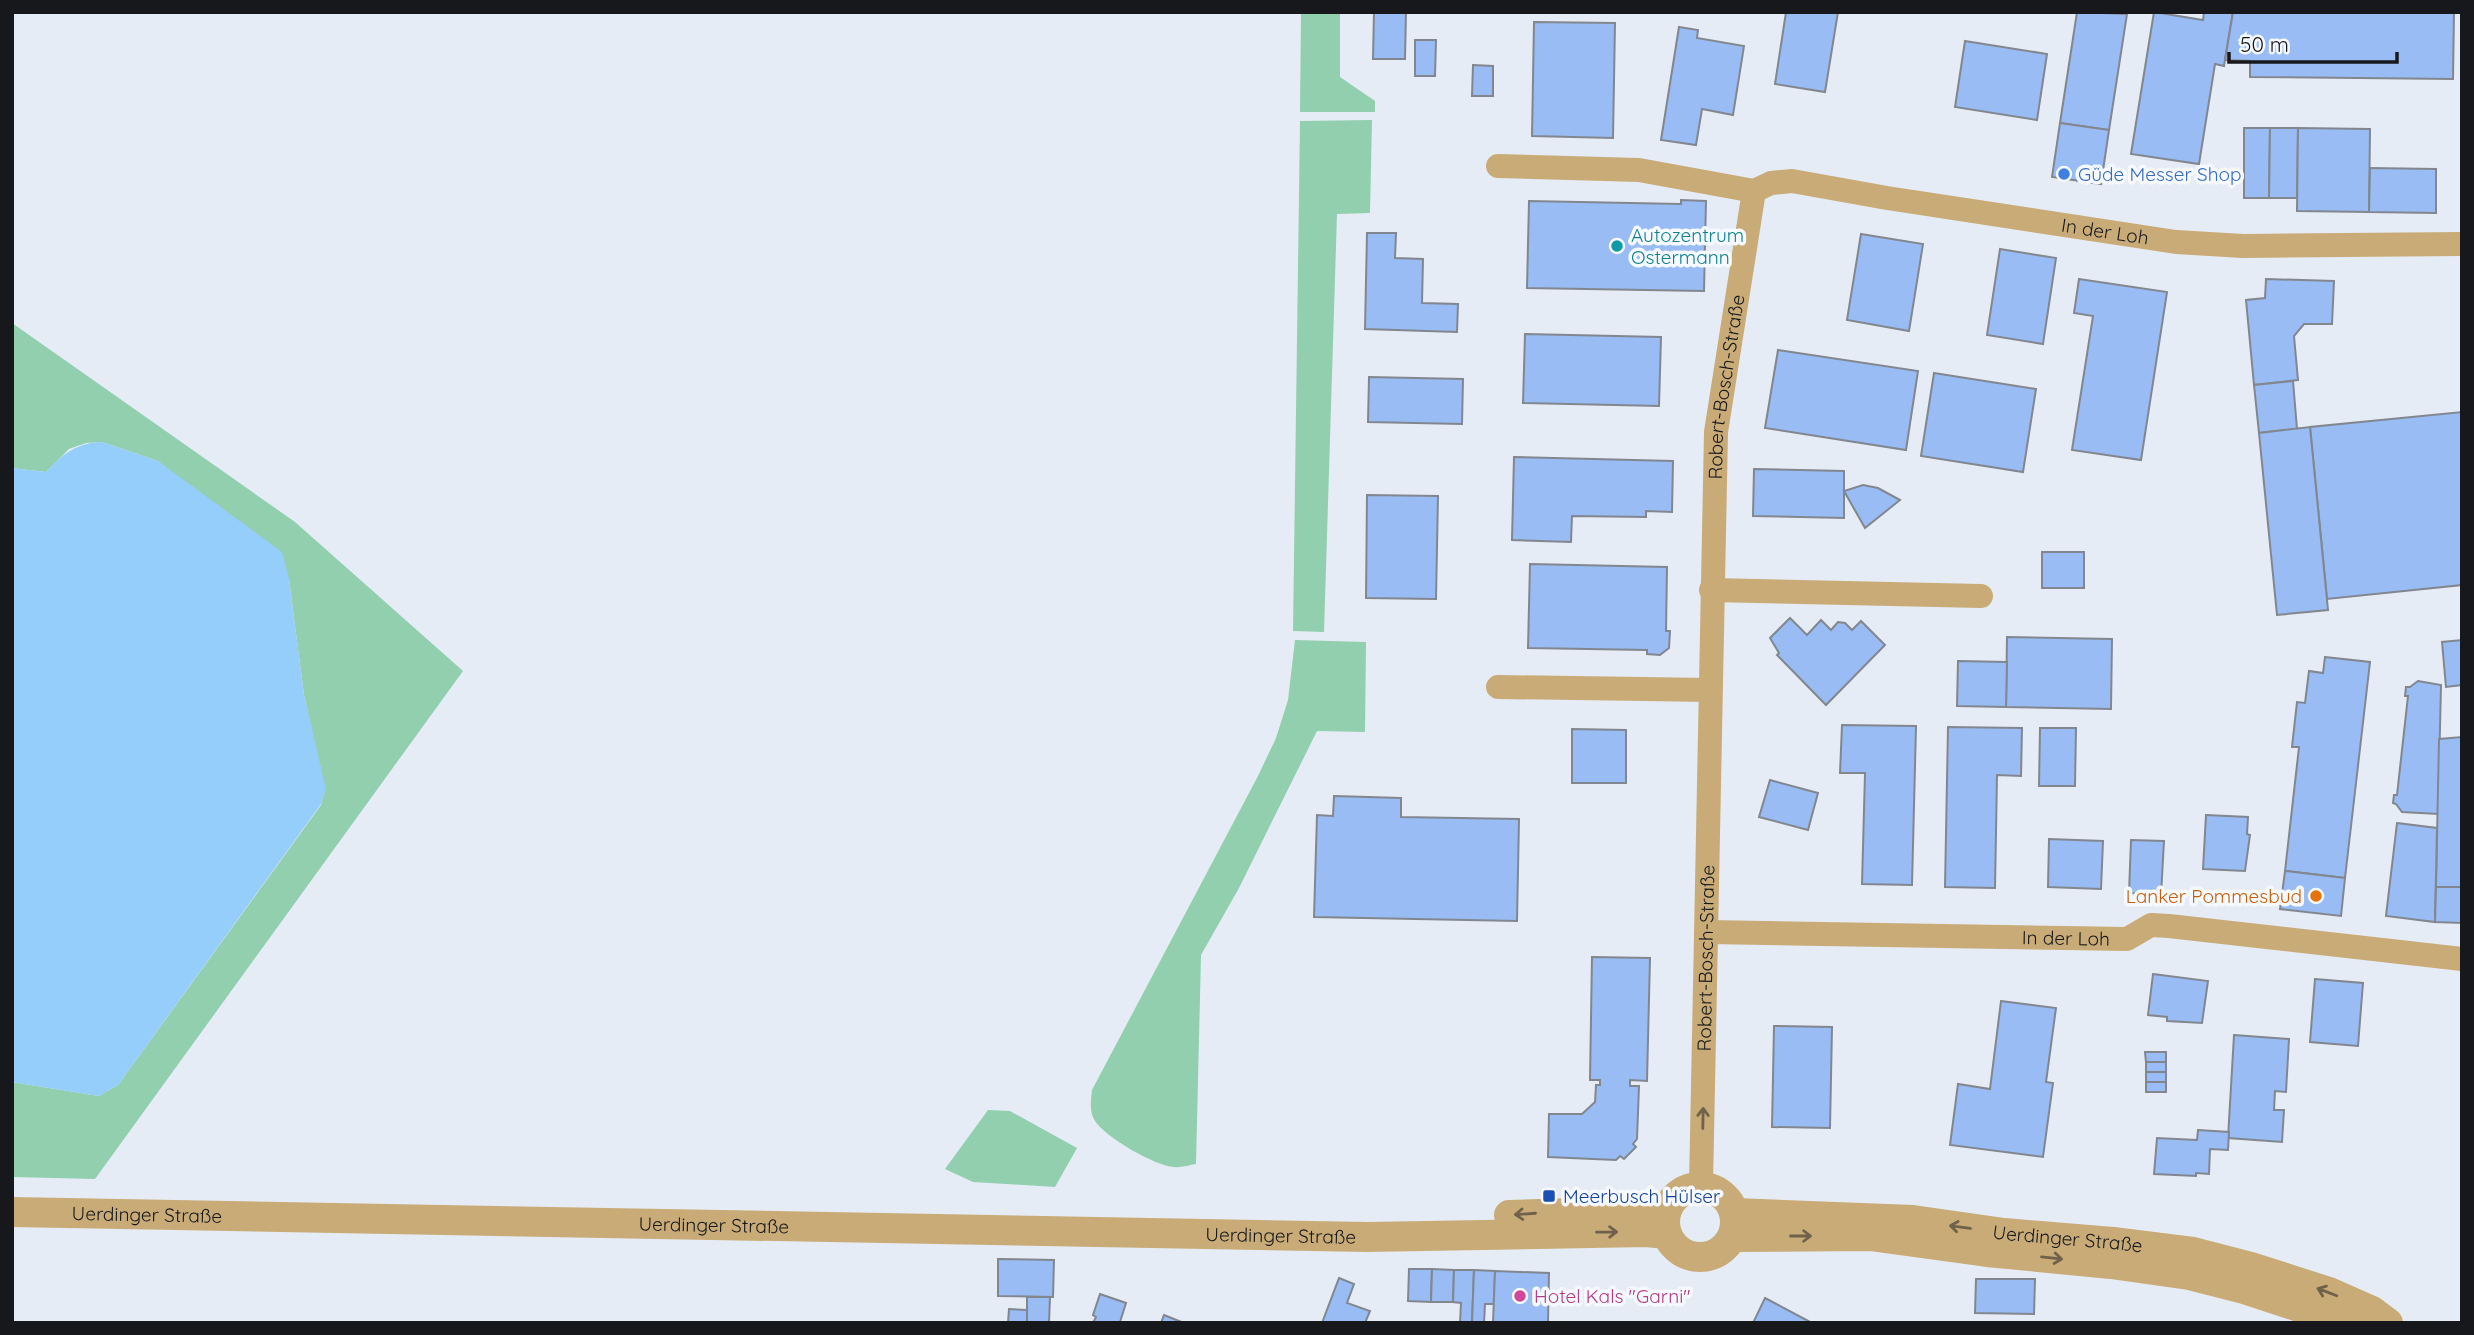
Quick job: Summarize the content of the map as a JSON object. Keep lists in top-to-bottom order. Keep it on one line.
{"streets":{"street":["In der Loh","Robert-Bosch-Straße","Uerdinger Straße"]},"crossings":[["In der Loh","Robert-Bosch-Straße"],["Robert-Bosch-Straße","Uerdinger Straße"]],"places":{"other":["Güde Messer Shop","Autozentrum Ostermann","Lanker Pommesbud","Hotel Kals \"Garni\""],"transit":["Meerbusch Hülser"]},"scale_bar":"50 m"}
